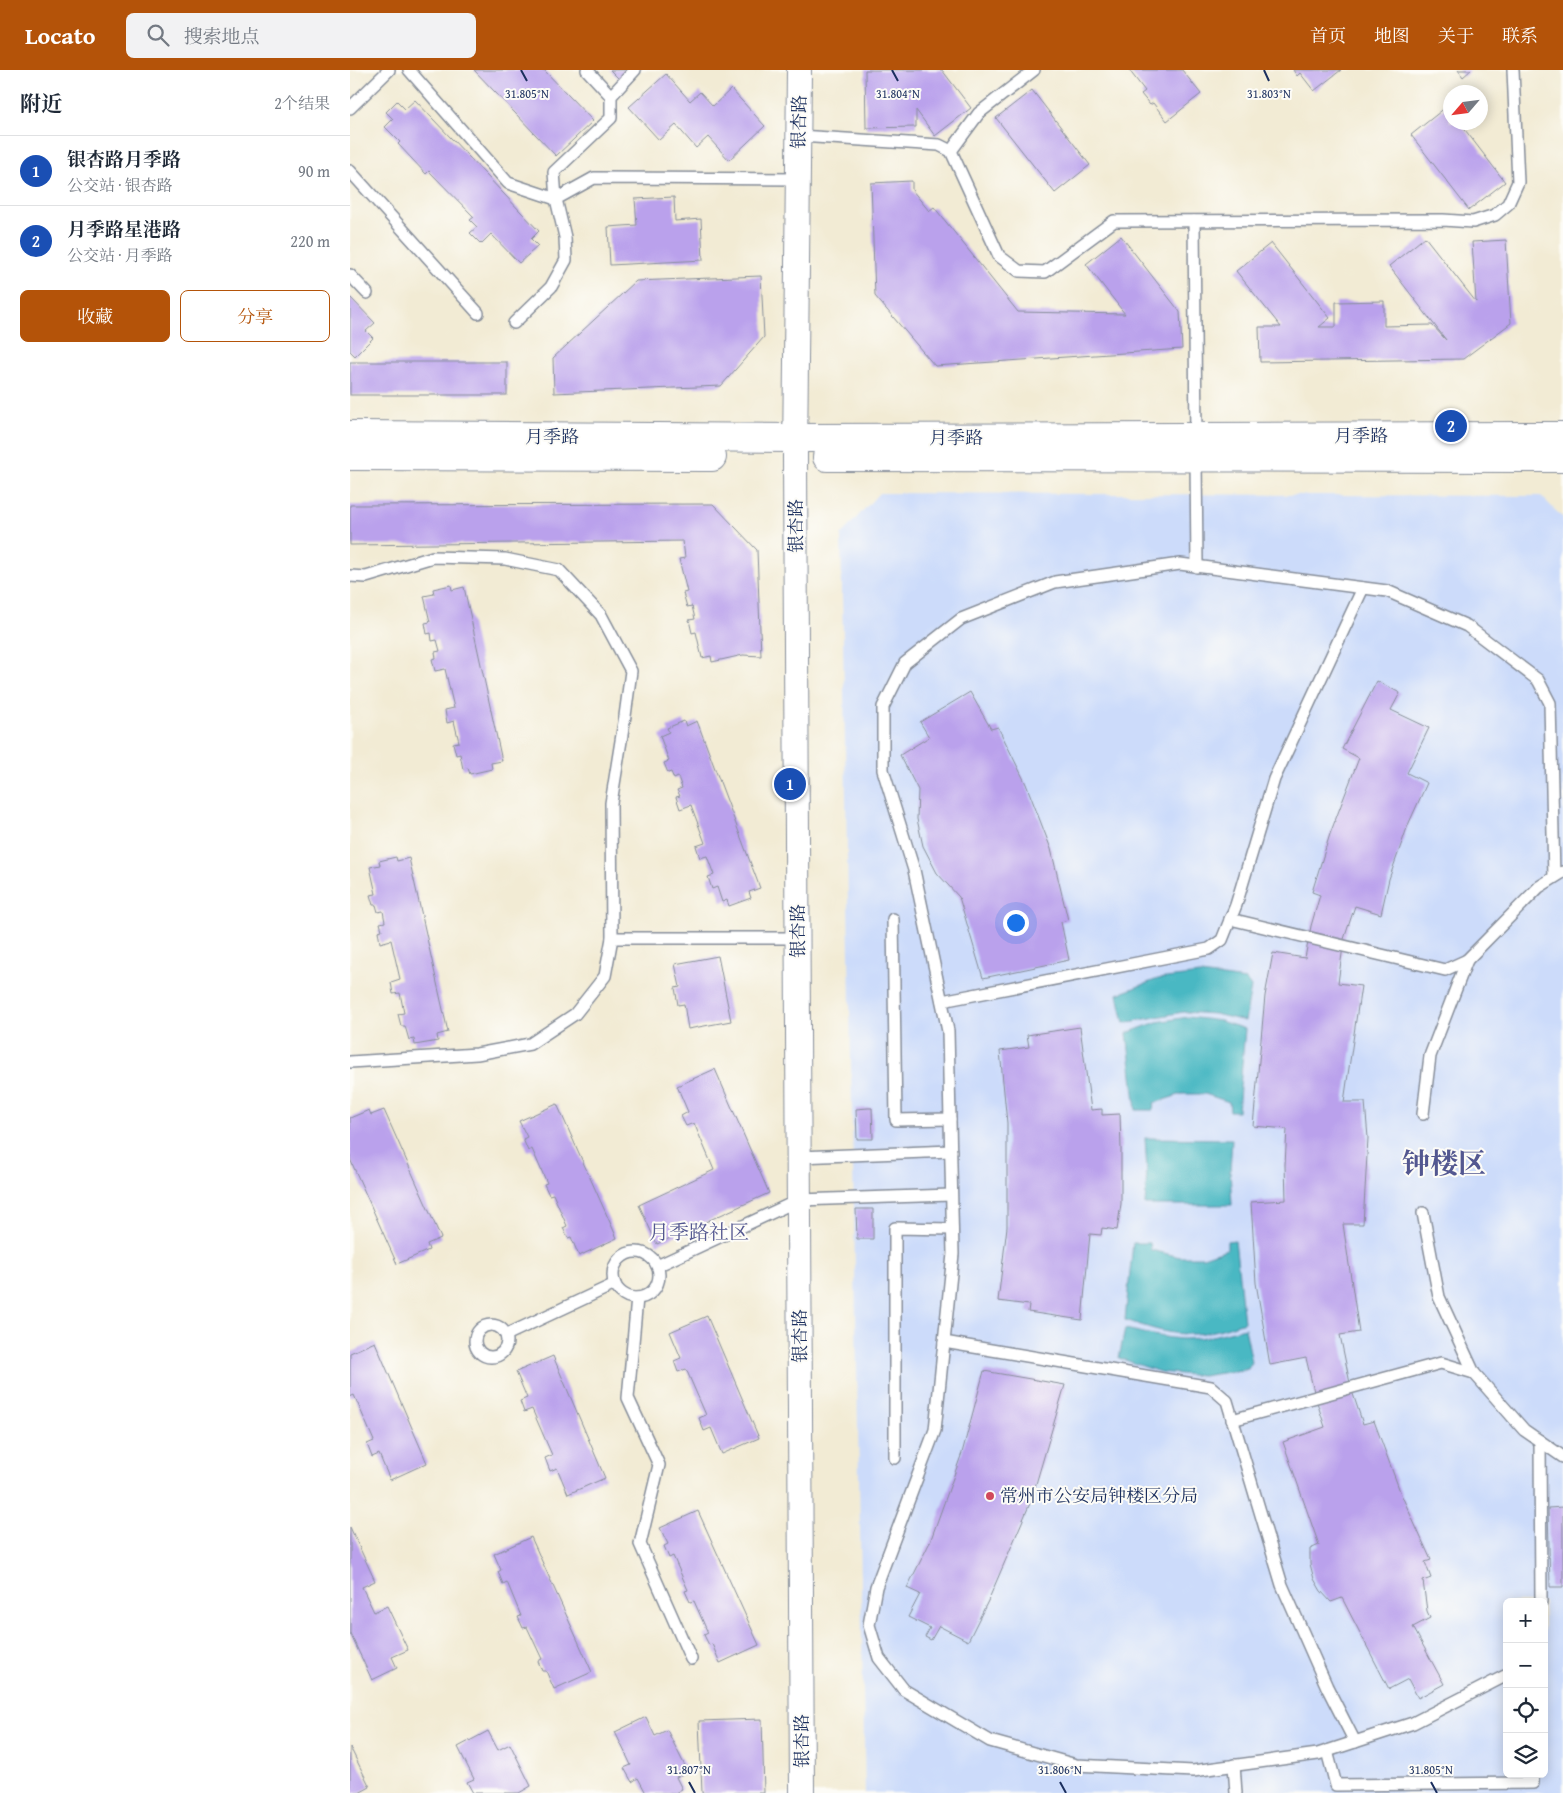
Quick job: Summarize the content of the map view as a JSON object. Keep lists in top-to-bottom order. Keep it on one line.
{"streets":{"street":["银杏路","月季路"]},"crossings":[["银杏路","月季路"]],"districts":["钟楼区","月季路社区"],"places":["常州市公安局钟楼区分局"],"north":"bottom left","page":{"header":"Locato","search":"搜索地点","nav":["首页","地图","关于","联系"],"heading":["附近","2个结果"],"list":[{"mark":"1","name":"银杏路月季路","note":"公交站 · 银杏路","value":"90 m"},{"mark":"2","name":"月季路星港路","note":"公交站 · 月季路","value":"220 m"}],"buttons":["收藏","分享"],"pins":["2","1"],"map_buttons":["+","−"]},"coordinates":["31.804°N","31.803°N","31.805°N","31.807°N","31.806°N"]}
